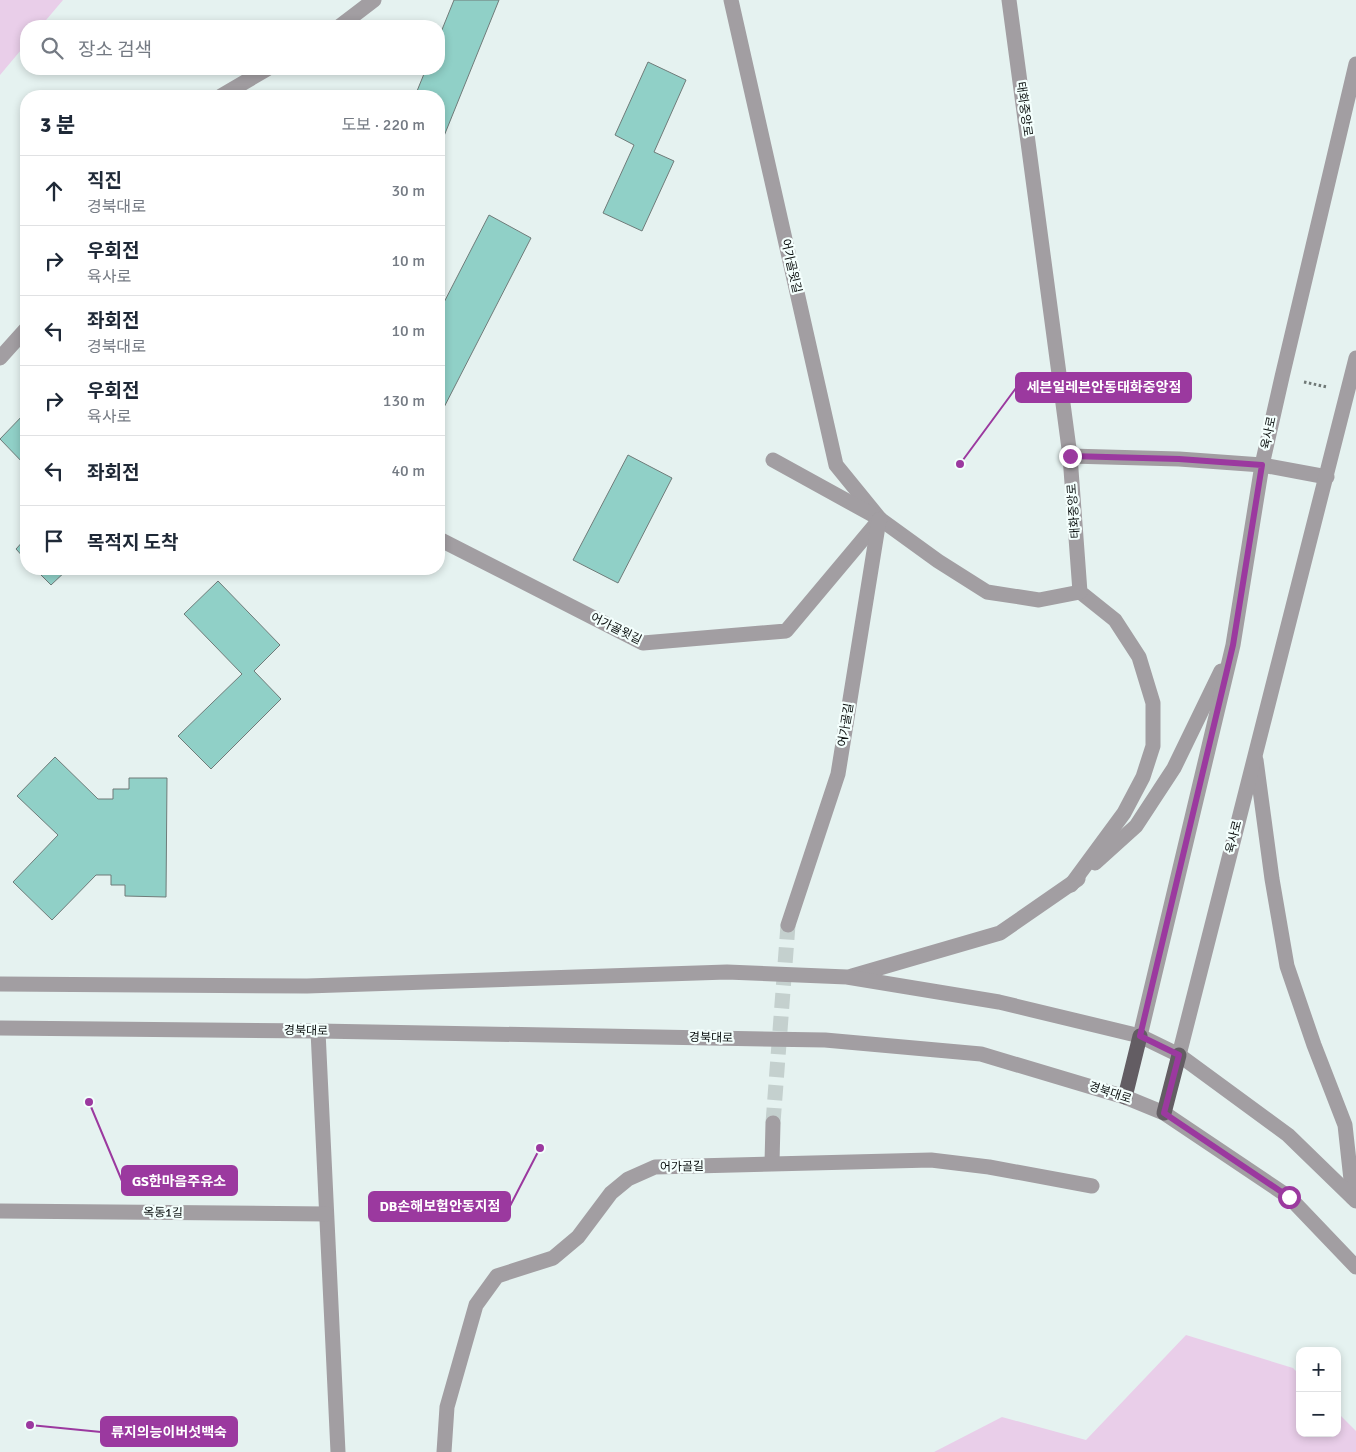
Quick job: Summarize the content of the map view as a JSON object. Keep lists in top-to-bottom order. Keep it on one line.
{"streets":{"main road":["육사로"],"street":["태화중앙로","어가골윗길","어가골길","경북대로","옥동1길"]},"crossings":[["태화중앙로","어가골윗길"],["어가골윗길","어가골길"],["육사로","경북대로"]],"places":["세븐일레븐안동태화중앙점","GS한마음주유소","DB손해보험안동지점","류지의능이버섯백숙"],"page":{"search":"장소 검색","heading":["3 분","도보 · 220 m"],"list":[["직진","경북대로","30 m"],["우회전","육사로","10 m"],["좌회전","경북대로","10 m"],["우회전","육사로","130 m"],["좌회전","40 m"],"목적지 도착"],"map_buttons":["+","−"]}}
